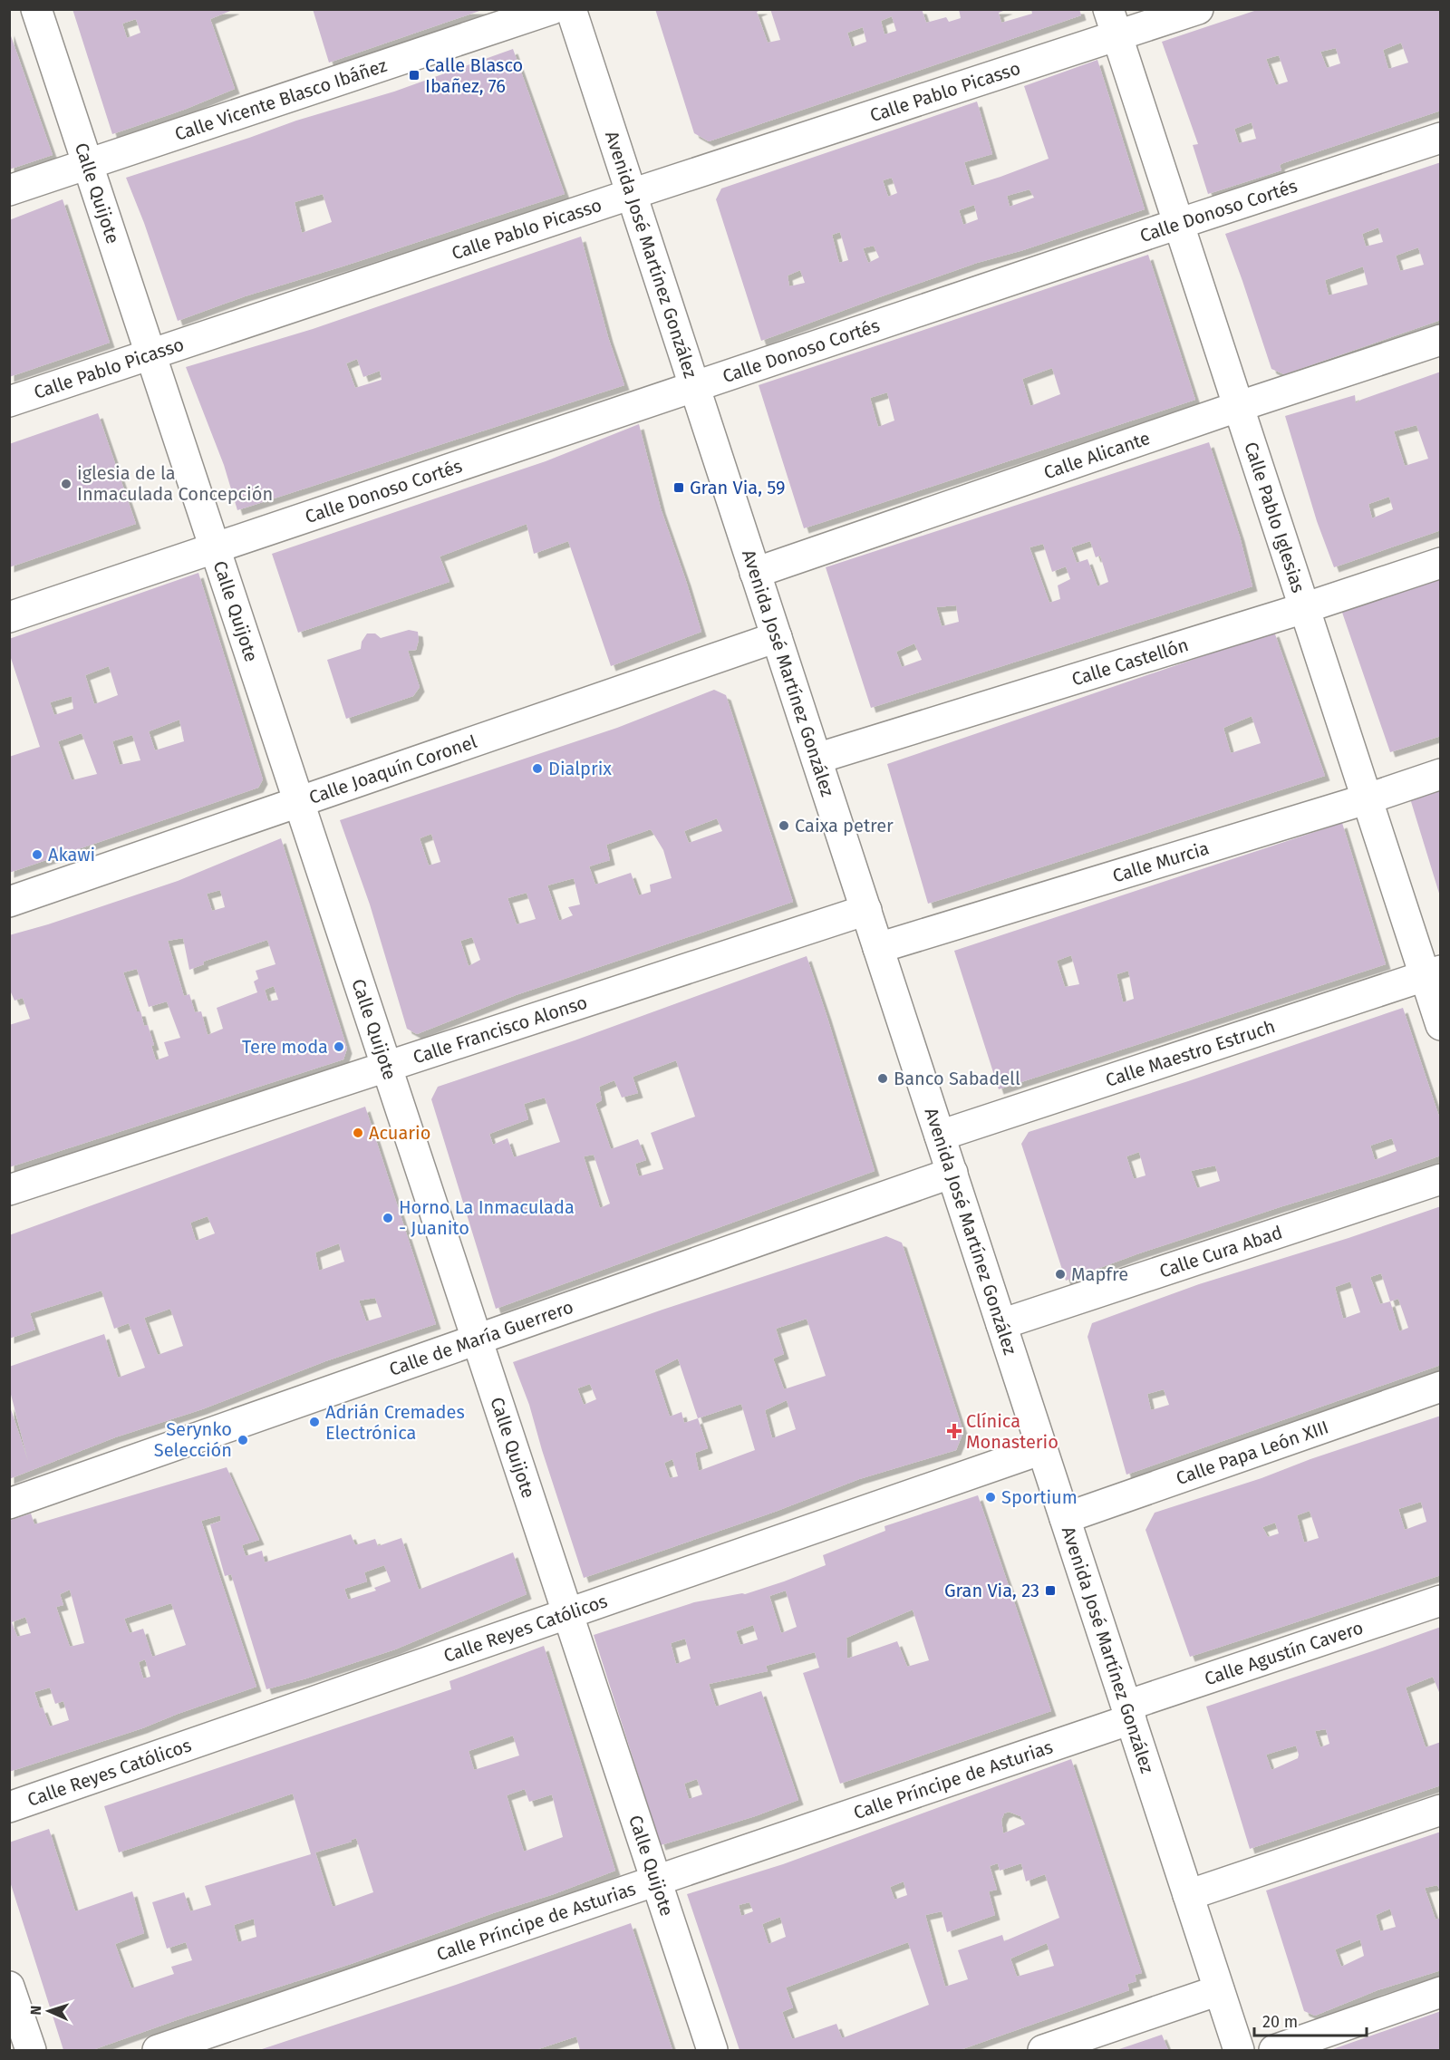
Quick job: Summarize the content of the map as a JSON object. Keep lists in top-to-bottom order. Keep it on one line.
{"streets":{"street":["Calle Pablo Picasso","Calle Vicente Blasco Ibáñez","Calle Quijote","Calle Donoso Cortés","Avenida José Martínez González","Calle Alicante","Calle Pablo Iglesias","Calle Castellón","Calle Joaquín Coronel","Calle Murcia","Calle Francisco Alonso","Calle Maestro Estruch","Calle Cura Abad","Calle de María Guerrero","Calle Papa León XIII","Calle Reyes Católicos","Calle Agustín Cavero","Calle Príncipe de Asturias"]},"crossings":[["Calle Pablo Picasso","Calle Quijote"],["Calle Pablo Picasso","Avenida José Martínez González"],["Calle Pablo Picasso","Calle Pablo Iglesias"],["Calle Vicente Blasco Ibáñez","Calle Quijote"],["Calle Quijote","Calle Donoso Cortés"],["Calle Quijote","Calle Joaquín Coronel"],["Calle Quijote","Calle Francisco Alonso"],["Calle Quijote","Calle de María Guerrero"],["Calle Quijote","Calle Reyes Católicos"],["Calle Quijote","Calle Príncipe de Asturias"],["Calle Donoso Cortés","Avenida José Martínez González"],["Calle Donoso Cortés","Calle Pablo Iglesias"],["Avenida José Martínez González","Calle Alicante"],["Avenida José Martínez González","Calle Castellón"],["Avenida José Martínez González","Calle Joaquín Coronel"],["Avenida José Martínez González","Calle Murcia"],["Avenida José Martínez González","Calle Francisco Alonso"],["Avenida José Martínez González","Calle Maestro Estruch"],["Avenida José Martínez González","Calle Cura Abad"],["Avenida José Martínez González","Calle de María Guerrero"],["Avenida José Martínez González","Calle Papa León XIII"],["Avenida José Martínez González","Calle Reyes Católicos"],["Avenida José Martínez González","Calle Agustín Cavero"],["Avenida José Martínez González","Calle Príncipe de Asturias"],["Calle Alicante","Calle Pablo Iglesias"],["Calle Pablo Iglesias","Calle Castellón"],["Calle Pablo Iglesias","Calle Murcia"],["Calle Pablo Iglesias","Calle Maestro Estruch"],["Calle Agustín Cavero","Calle Príncipe de Asturias"]],"places":{"transit":["Calle Blasco Ibañez, 76","Gran Via, 59","Gran Via, 23"],"other":["iglesia de la Inmaculada Concepción","Dialprix","Caixa petrer","Akawi","Tere moda","Banco Sabadell","Acuario","Horno La Inmaculada - Juanito","Mapfre","Adrián Cremades Electrónica","Serynko Selección","Sportium"],"health":["Clínica Monasterio"]},"scale_bar":"20 m","north":"left"}
